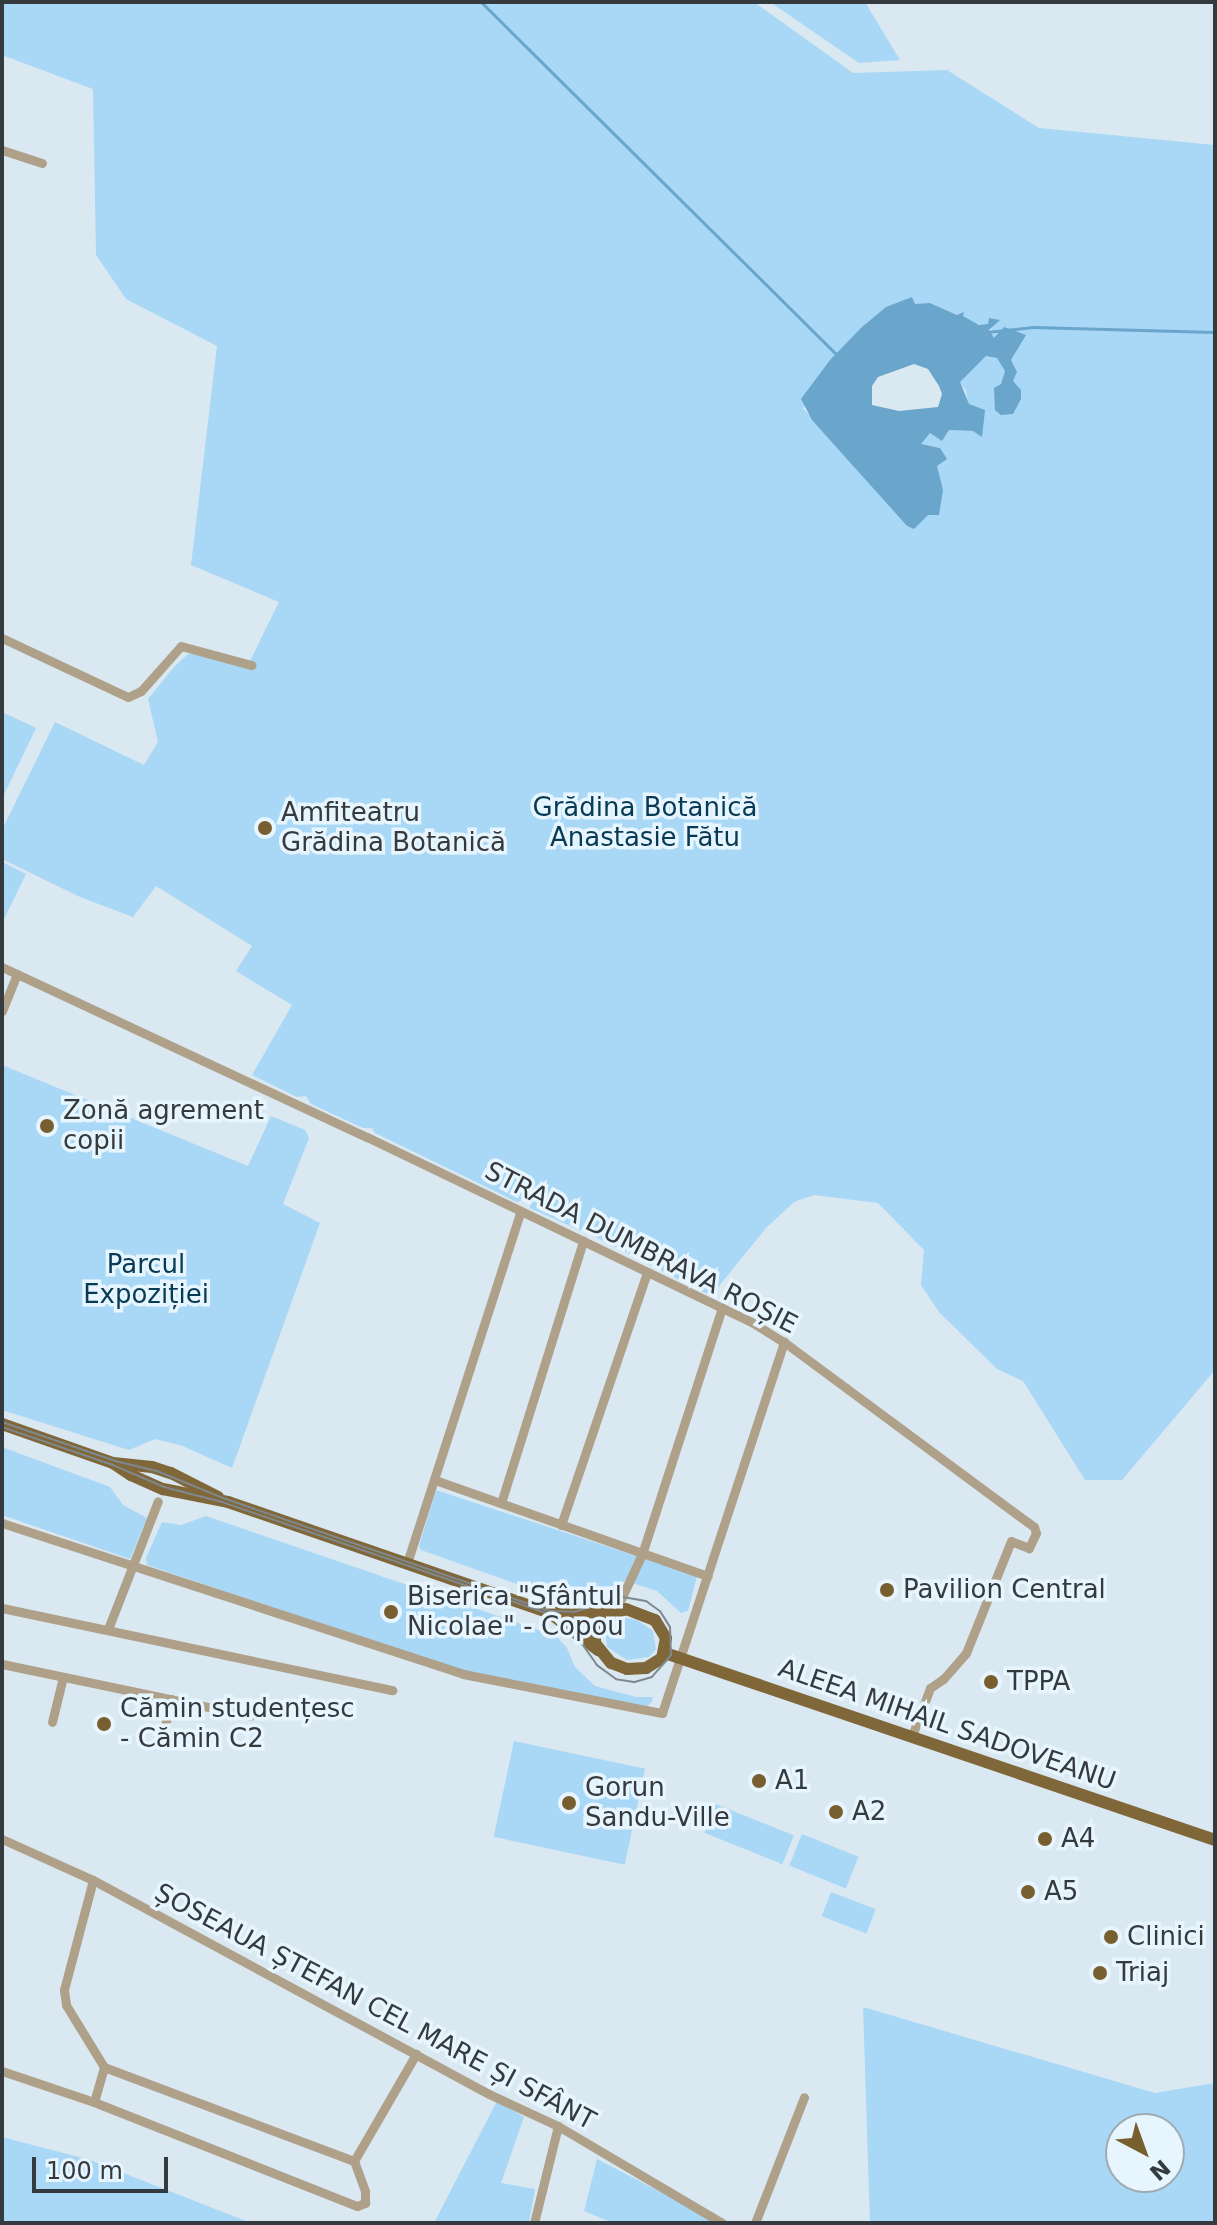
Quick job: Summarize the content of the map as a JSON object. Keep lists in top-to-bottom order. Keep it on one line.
{"streets":{"main road":["ALEEA MIHAIL SADOVEANU"],"street":["STRADA DUMBRAVA ROȘIE","ȘOSEAUA ȘTEFAN CEL MARE ȘI SFÂNT"]},"crossings":[["STRADA DUMBRAVA ROȘIE","ALEEA MIHAIL SADOVEANU"]],"parks":["Grădina Botanică Anastasie Fătu","Parcul Expoziției"],"places":["Amfiteatru Grădina Botanică","Zonă agrement copii","Pavilion Central","Biserica \"Sfântul Nicolae\" - Copou","TPPA","Cămin studențesc - Cămin C2","A1","Gorun Sandu-Ville","A2","A4","A5","Clinici","Triaj"],"scale_bar":"100 m","north":"bottom right"}
